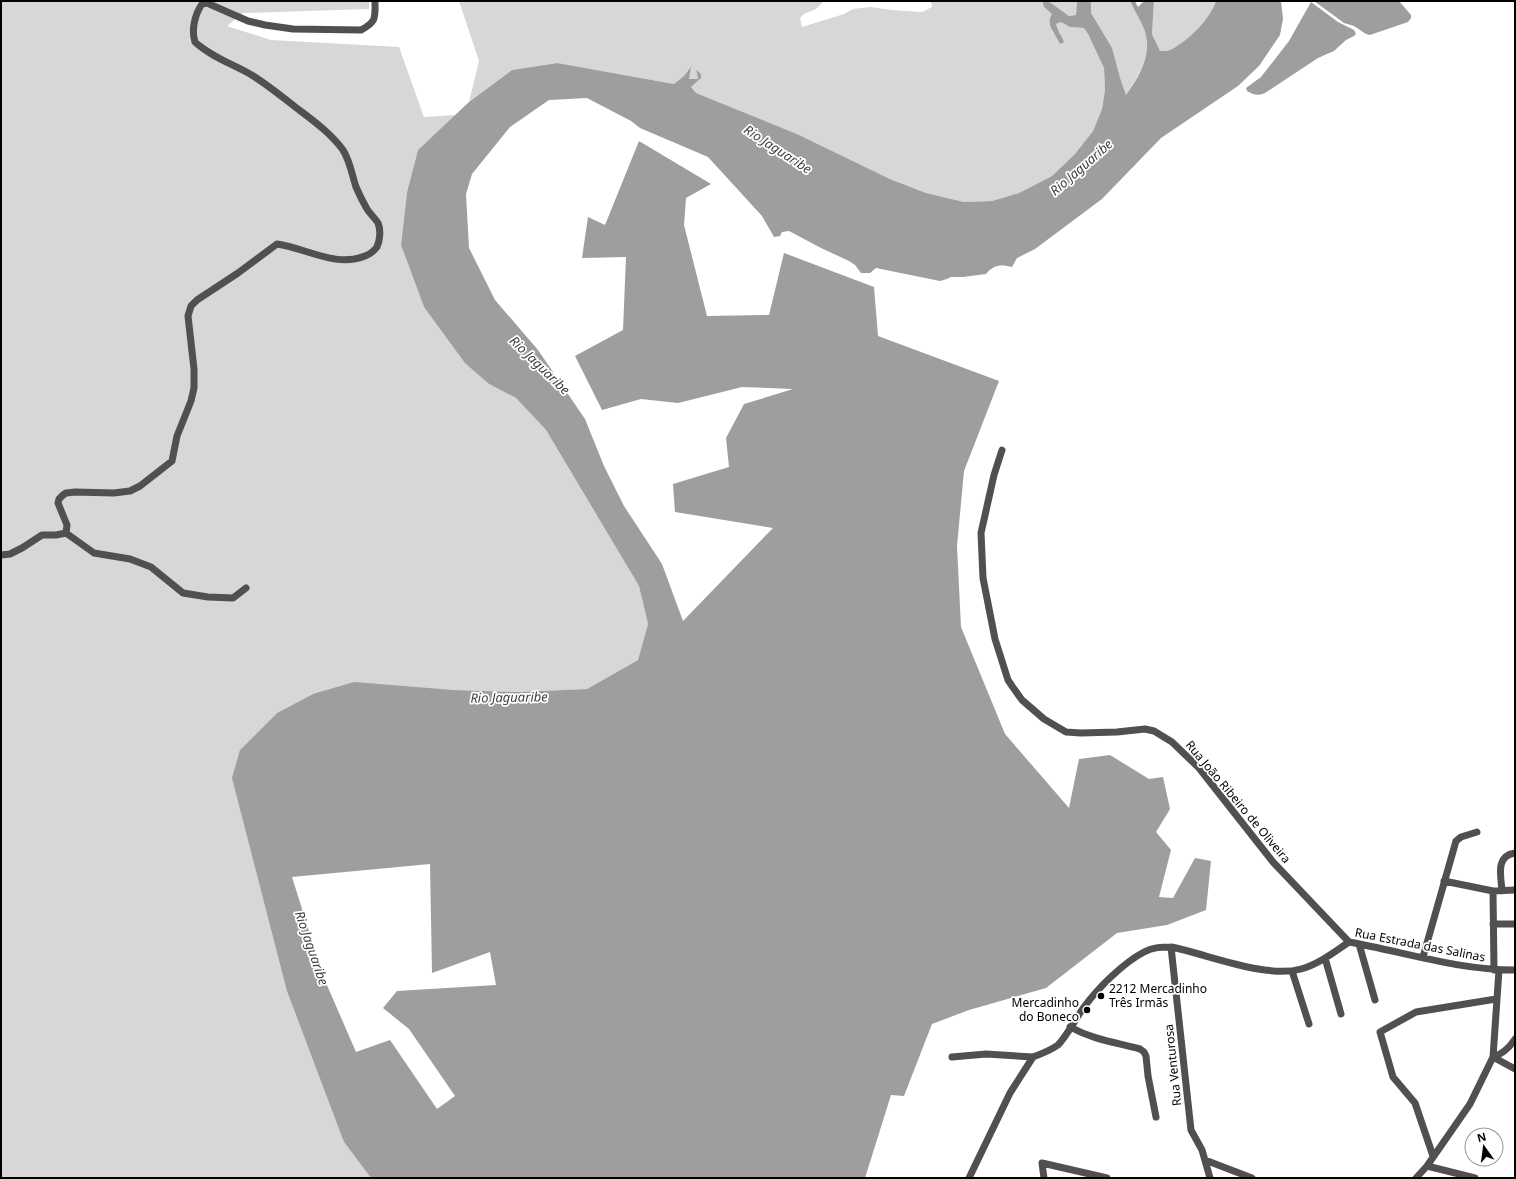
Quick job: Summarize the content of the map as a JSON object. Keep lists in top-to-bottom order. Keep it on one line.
{"streets":{"street":["Rua João Ribeiro de Oliveira","Rua Estrada das Salinas","Rua Venturosa"]},"crossings":[["Rua João Ribeiro de Oliveira","Rua Estrada das Salinas"],["Rua Estrada das Salinas","Rua Venturosa"]],"water":["Rio Jaguaribe"],"places":["2212 Mercadinho Três Irmãs","Mercadinho do Boneco"],"north":"top"}
